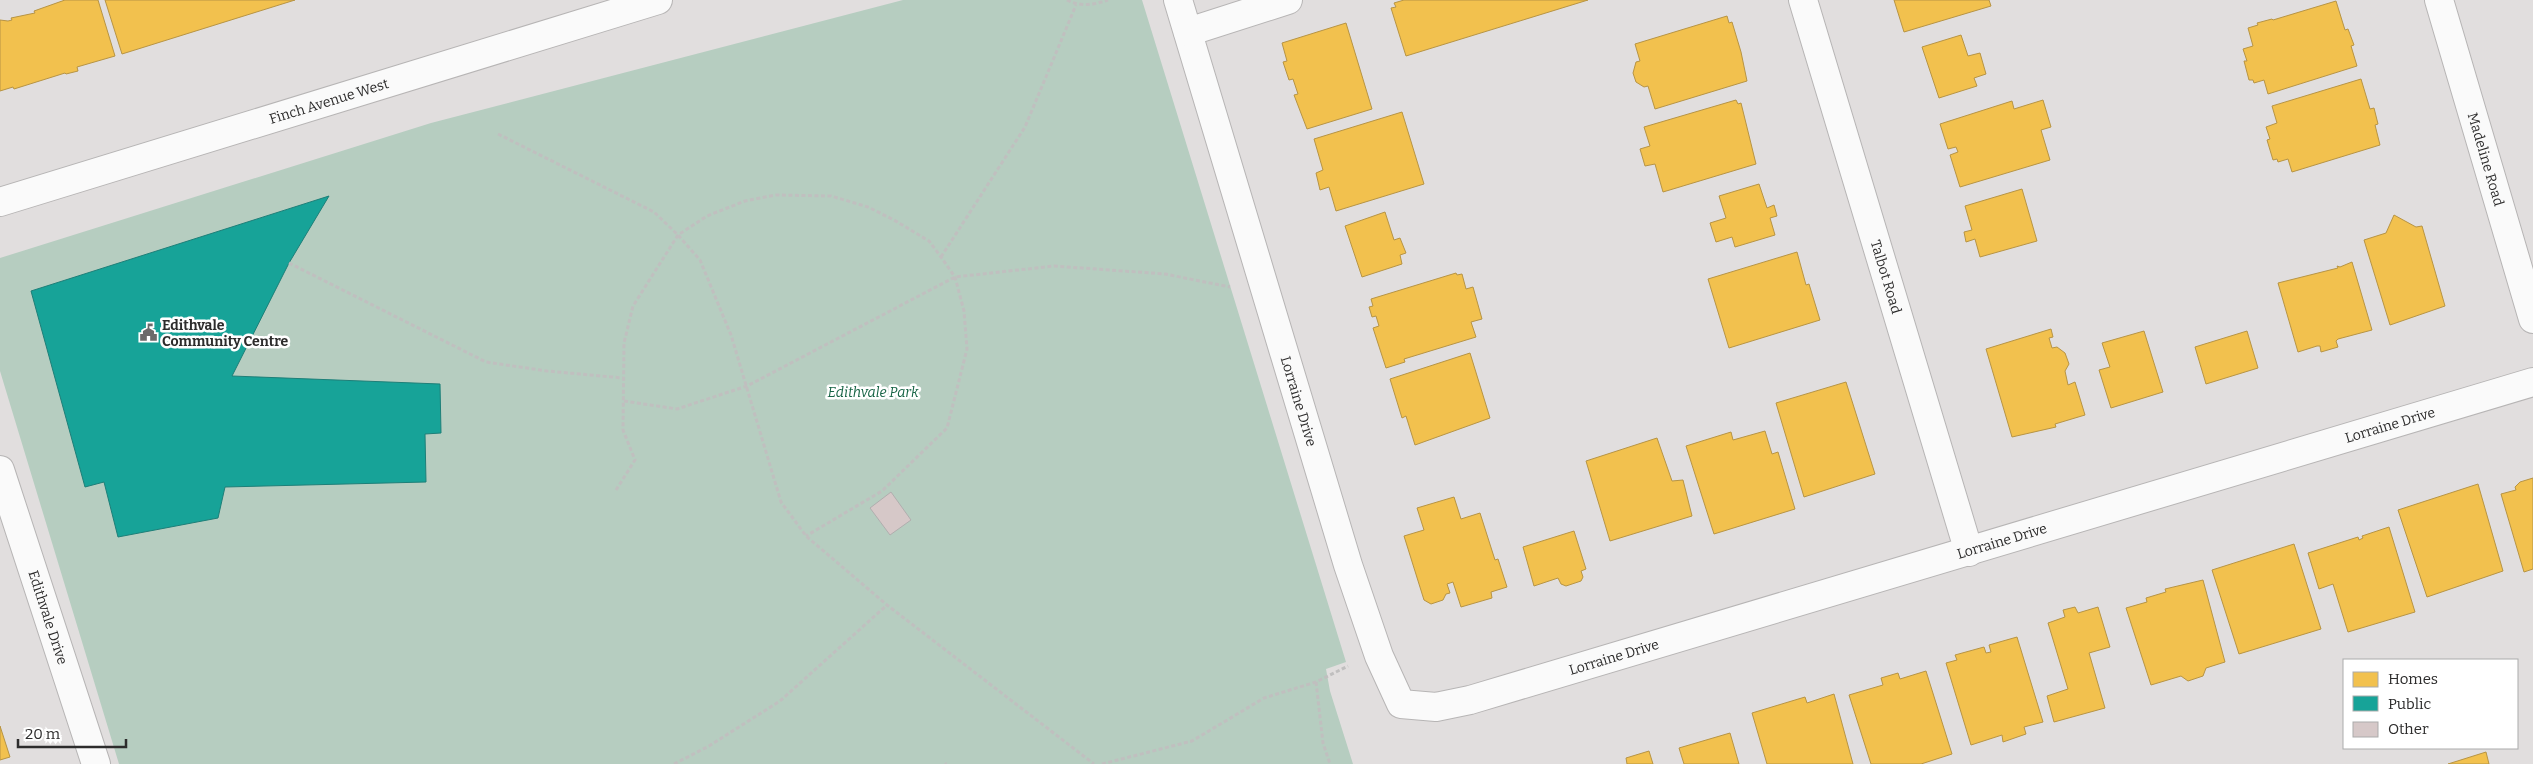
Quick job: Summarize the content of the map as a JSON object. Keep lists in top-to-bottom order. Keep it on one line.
{"streets":{"street":["Finch Avenue West","Madeline Road","Talbot Road","Lorraine Drive","Edithvale Drive"]},"crossings":[["Talbot Road","Lorraine Drive"]],"parks":["Edithvale Park"],"places":{"public building":["Edithvale Community Centre"]},"legend":["Homes","Public","Other"],"scale_bar":"20 m"}
